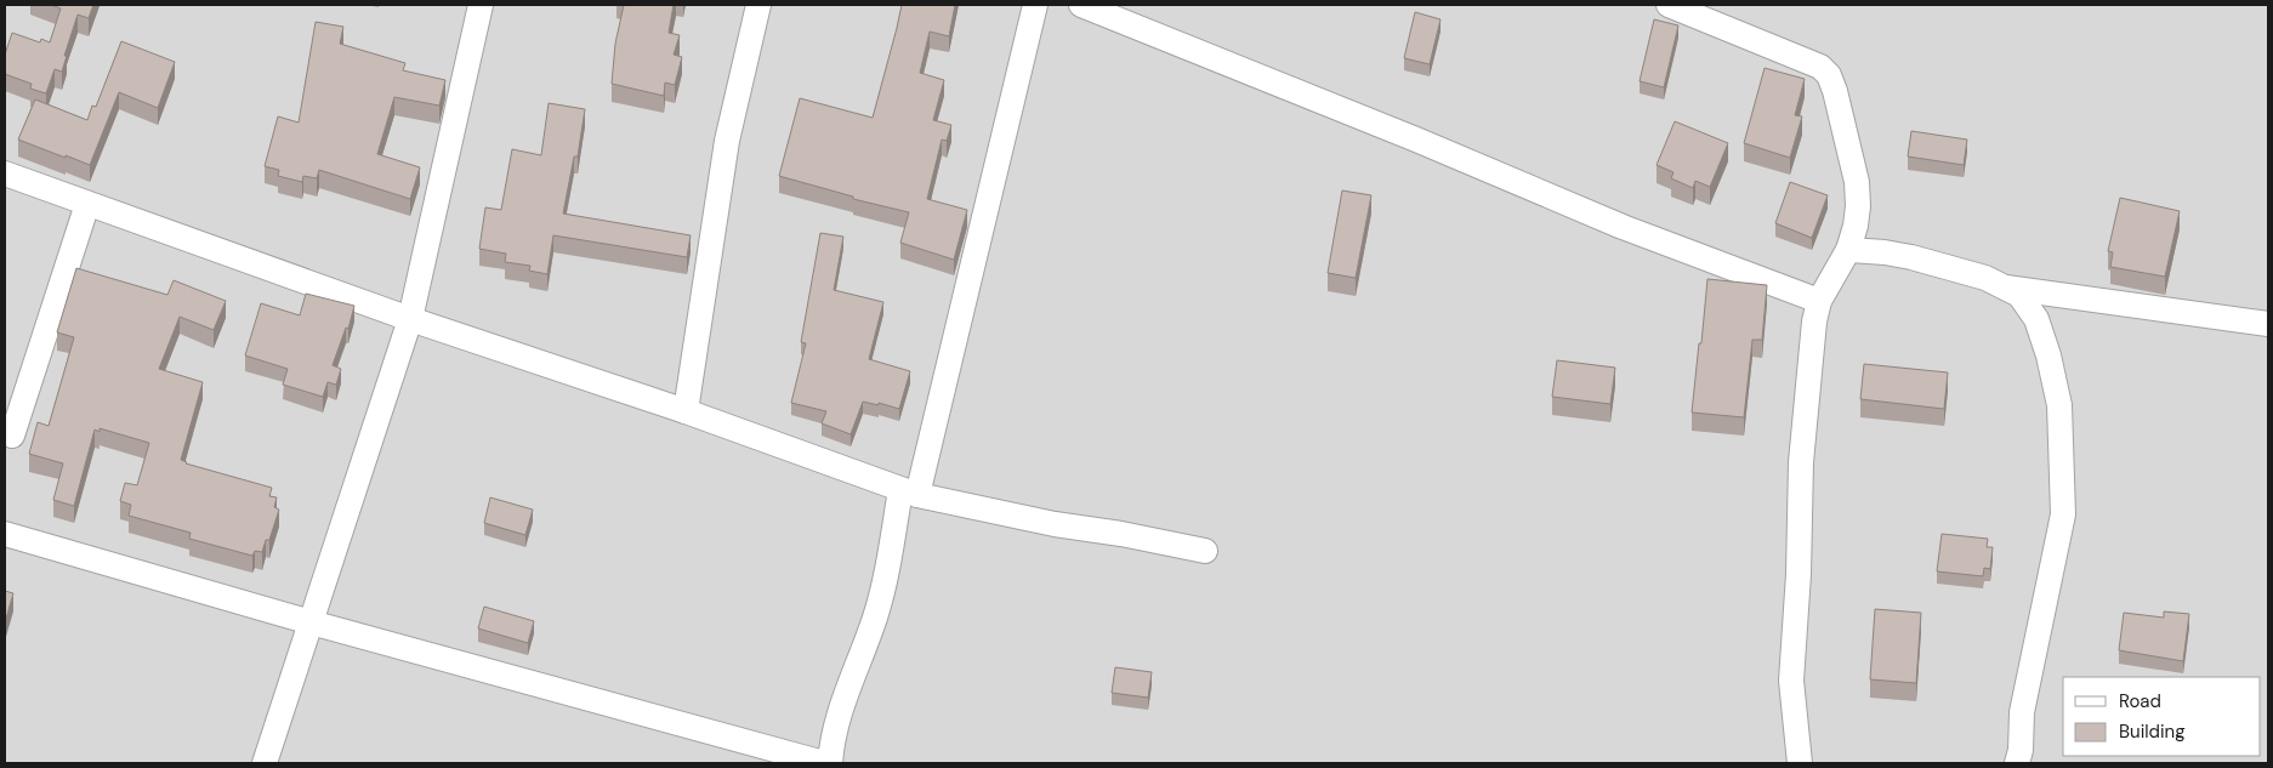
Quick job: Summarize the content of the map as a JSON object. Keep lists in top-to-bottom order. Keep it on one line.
{"legend":["Road","Building"]}
